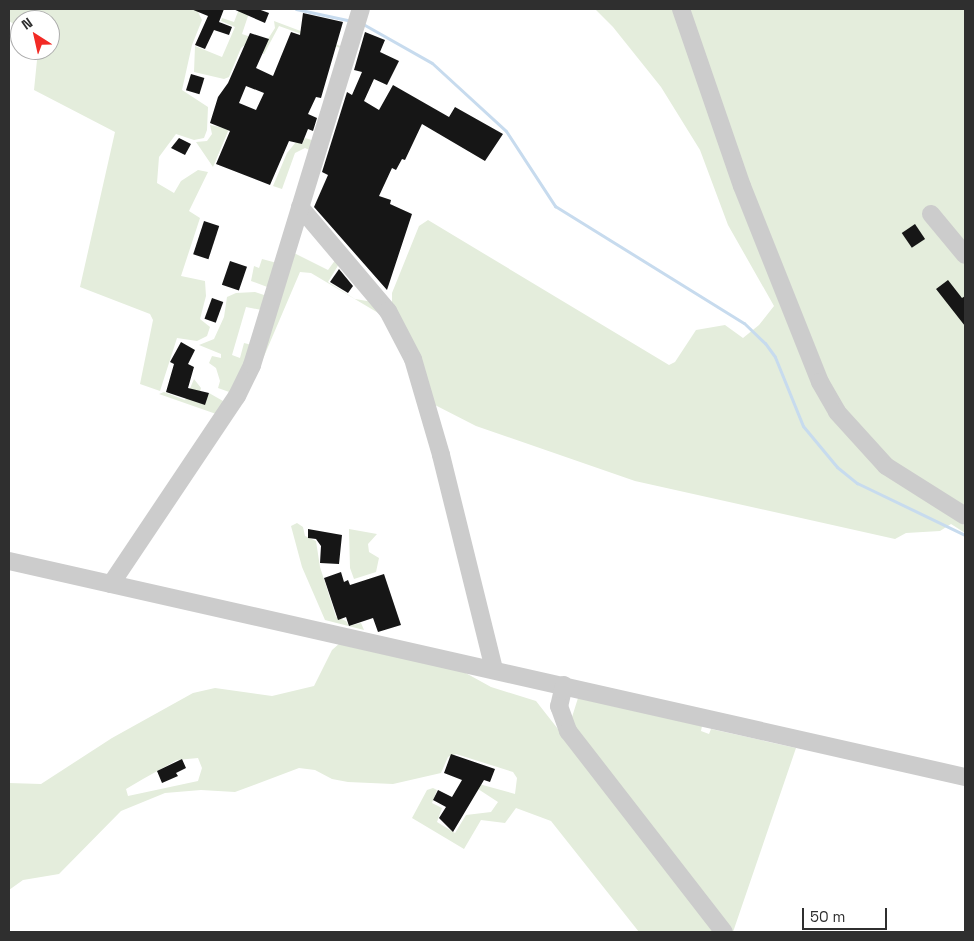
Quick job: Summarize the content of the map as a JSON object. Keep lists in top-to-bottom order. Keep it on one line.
{"scale_bar":"50 m","north":"top left"}
